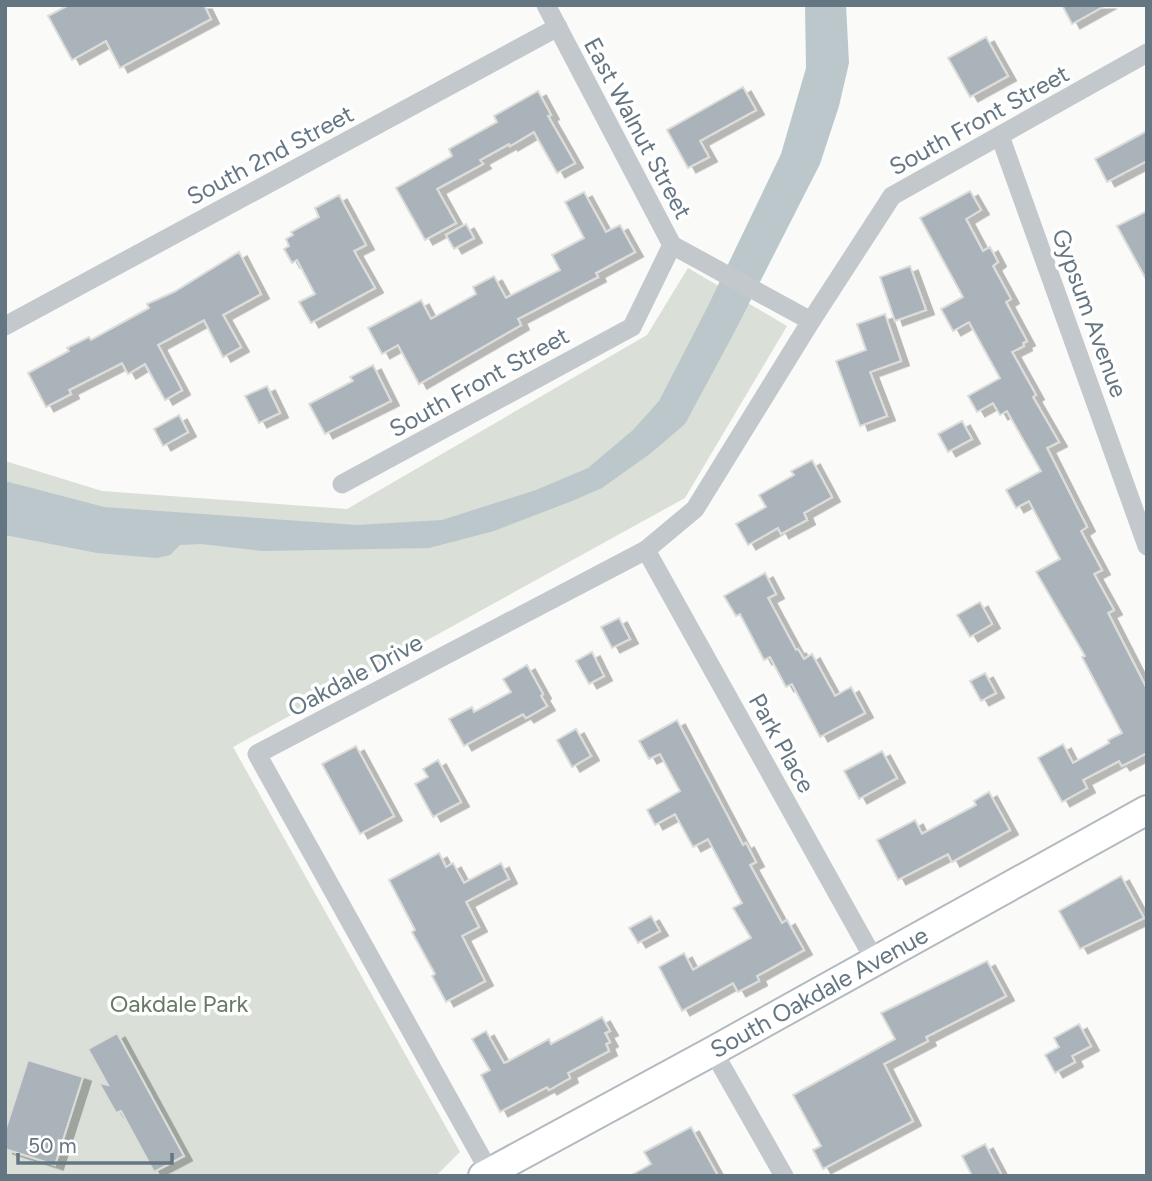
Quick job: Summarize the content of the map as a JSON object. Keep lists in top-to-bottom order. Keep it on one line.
{"streets":{"street":["South Front Street","East Walnut Street","South 2nd Street","Gypsum Avenue","Oakdale Drive","Park Place","South Oakdale Avenue"]},"crossings":[["South Front Street","East Walnut Street"],["South Front Street","Gypsum Avenue"],["South Front Street","Oakdale Drive"],["East Walnut Street","South 2nd Street"],["East Walnut Street","Oakdale Drive"],["Oakdale Drive","Park Place"],["Oakdale Drive","South Oakdale Avenue"],["Park Place","South Oakdale Avenue"]],"parks":["Oakdale Park"],"scale_bar":"50 m"}
